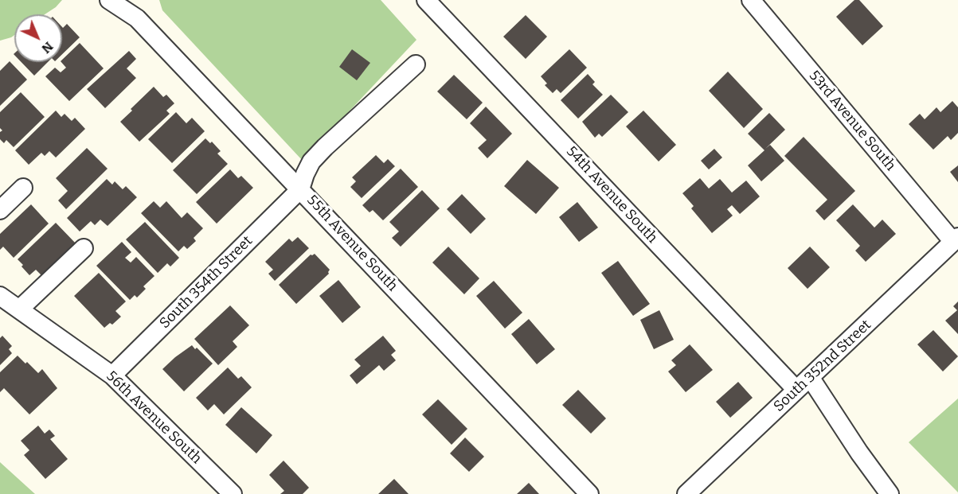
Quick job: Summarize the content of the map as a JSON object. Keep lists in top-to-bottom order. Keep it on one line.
{"streets":{"street":["53rd Avenue South","54th Avenue South","55th Avenue South","South 354th Street","South 352nd Street","56th Avenue South"]},"crossings":[["53rd Avenue South","South 352nd Street"],["54th Avenue South","South 352nd Street"],["55th Avenue South","South 354th Street"],["South 354th Street","56th Avenue South"]],"north":"bottom right"}
